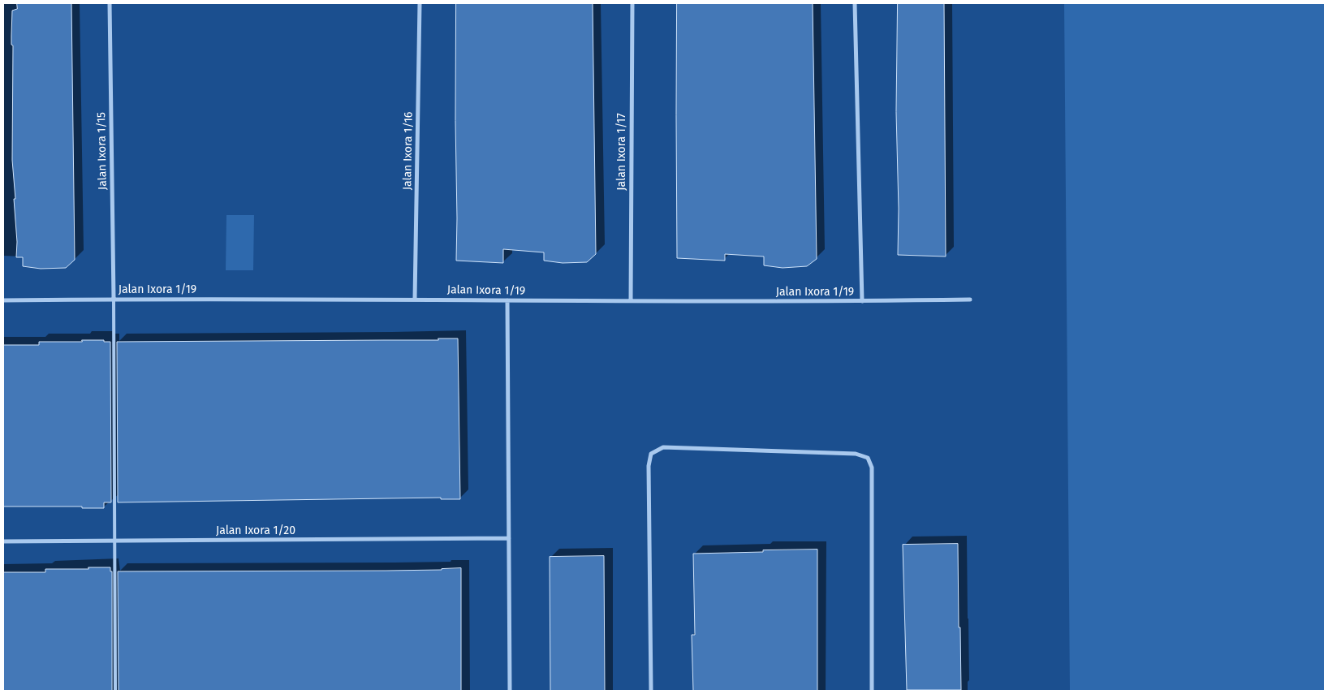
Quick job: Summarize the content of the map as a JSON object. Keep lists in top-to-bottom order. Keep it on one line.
{"streets":{"street":["Jalan Ixora 1/15","Jalan Ixora 1/16","Jalan Ixora 1/17","Jalan Ixora 1/19","Jalan Ixora 1/20"]},"crossings":[["Jalan Ixora 1/15","Jalan Ixora 1/19"],["Jalan Ixora 1/16","Jalan Ixora 1/19"],["Jalan Ixora 1/17","Jalan Ixora 1/19"]]}
